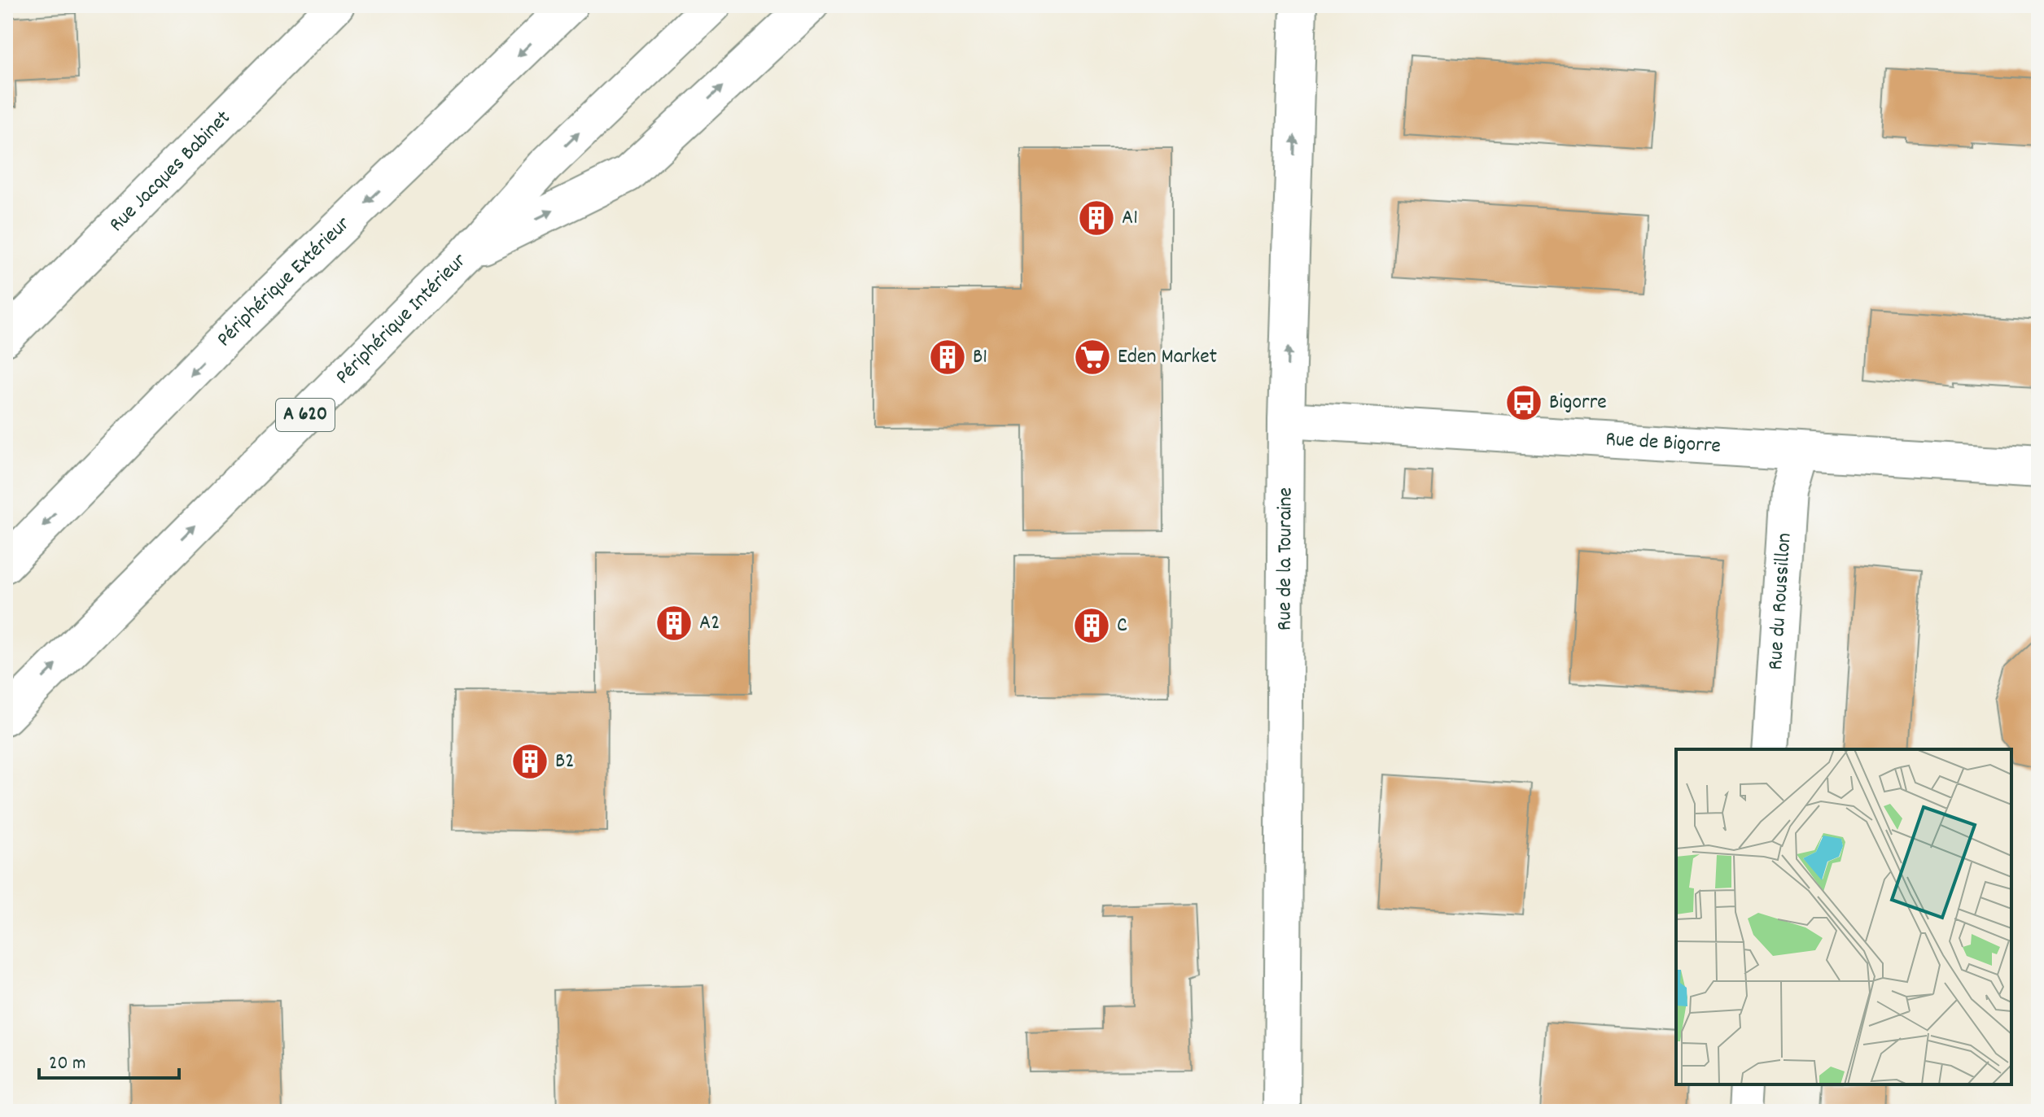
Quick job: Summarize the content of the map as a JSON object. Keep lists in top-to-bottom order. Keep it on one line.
{"streets":{"main road":["Rue Jacques Babinet","Périphérique Extérieur","Périphérique Intérieur","A 620","Rue de Bigorre","Rue de la Touraine","Rue du Roussillon"]},"crossings":[["Rue de Bigorre","Rue de la Touraine"],["Rue de Bigorre","Rue du Roussillon"]],"one_way":["Rue de la Touraine"],"places":{"building":["A1","B1","A2","C","B2"],"supermarket":["Eden Market"],"bus stop":["Bigorre"]},"scale_bar":"20 m"}
